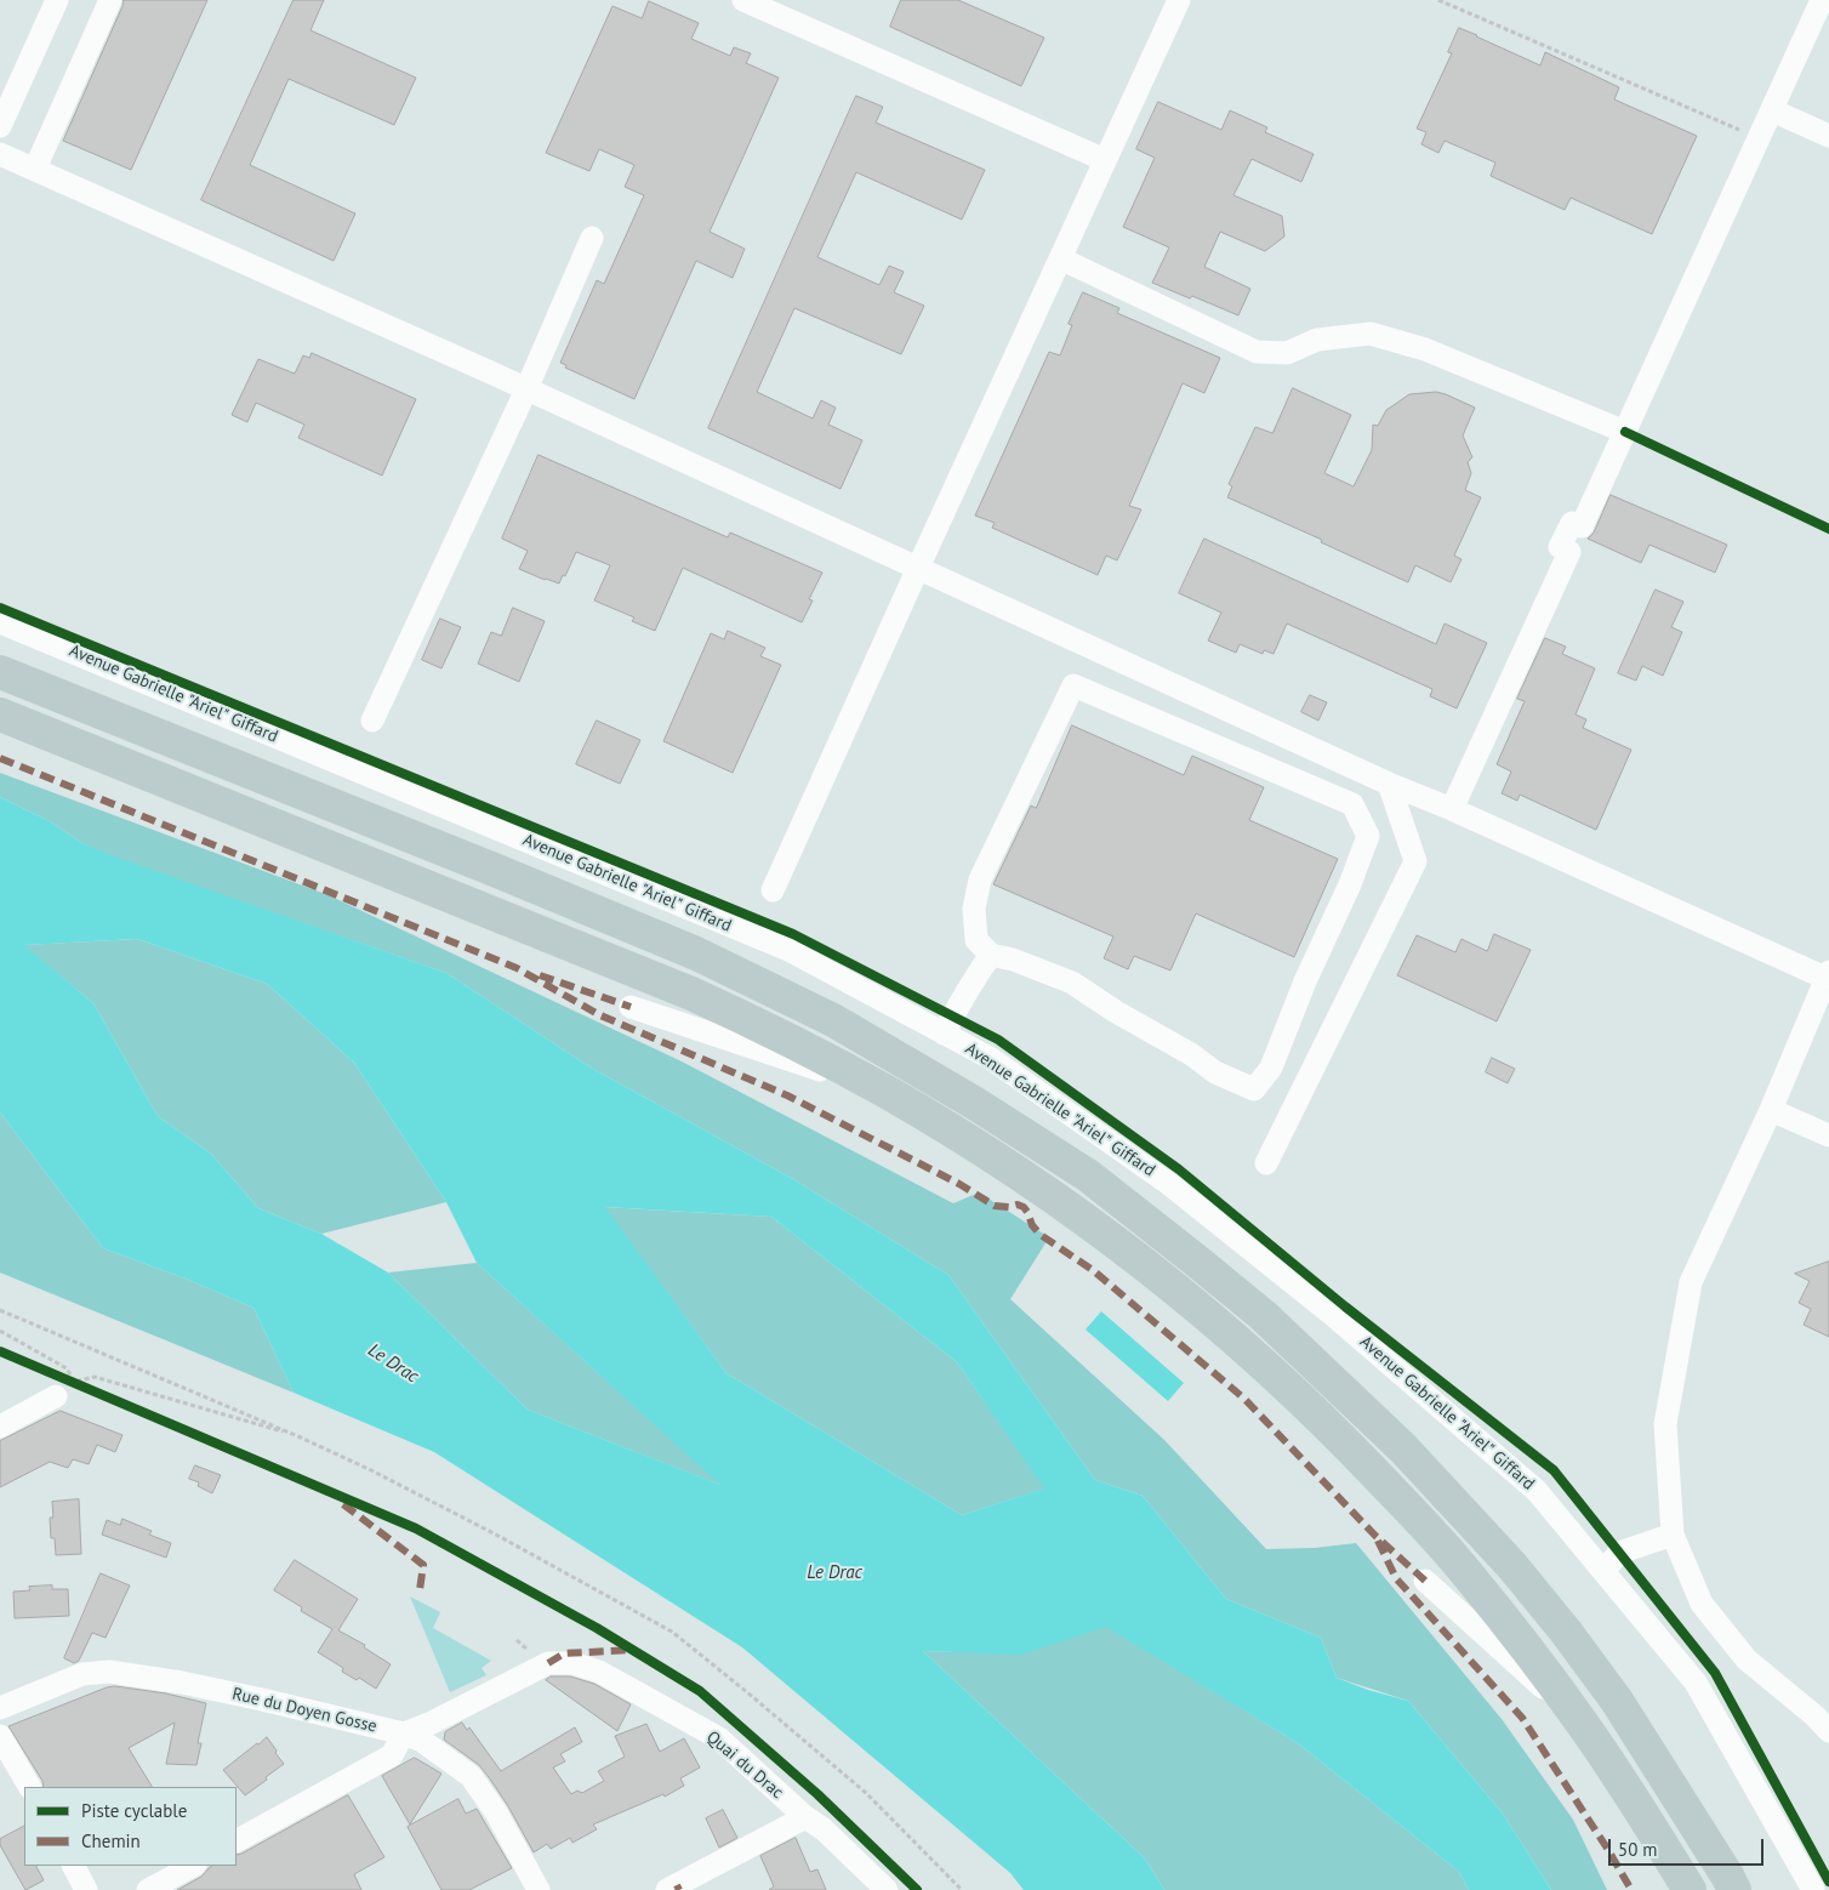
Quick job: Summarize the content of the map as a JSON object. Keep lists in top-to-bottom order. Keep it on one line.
{"streets":{"street":["Avenue Gabrielle \"Ariel\" Giffard","Rue du Doyen Gosse","Quai du Drac"]},"crossings":[["Rue du Doyen Gosse","Quai du Drac"]],"water":["Le Drac"],"legend":["Piste cyclable","Chemin"],"scale_bar":"50 m"}
